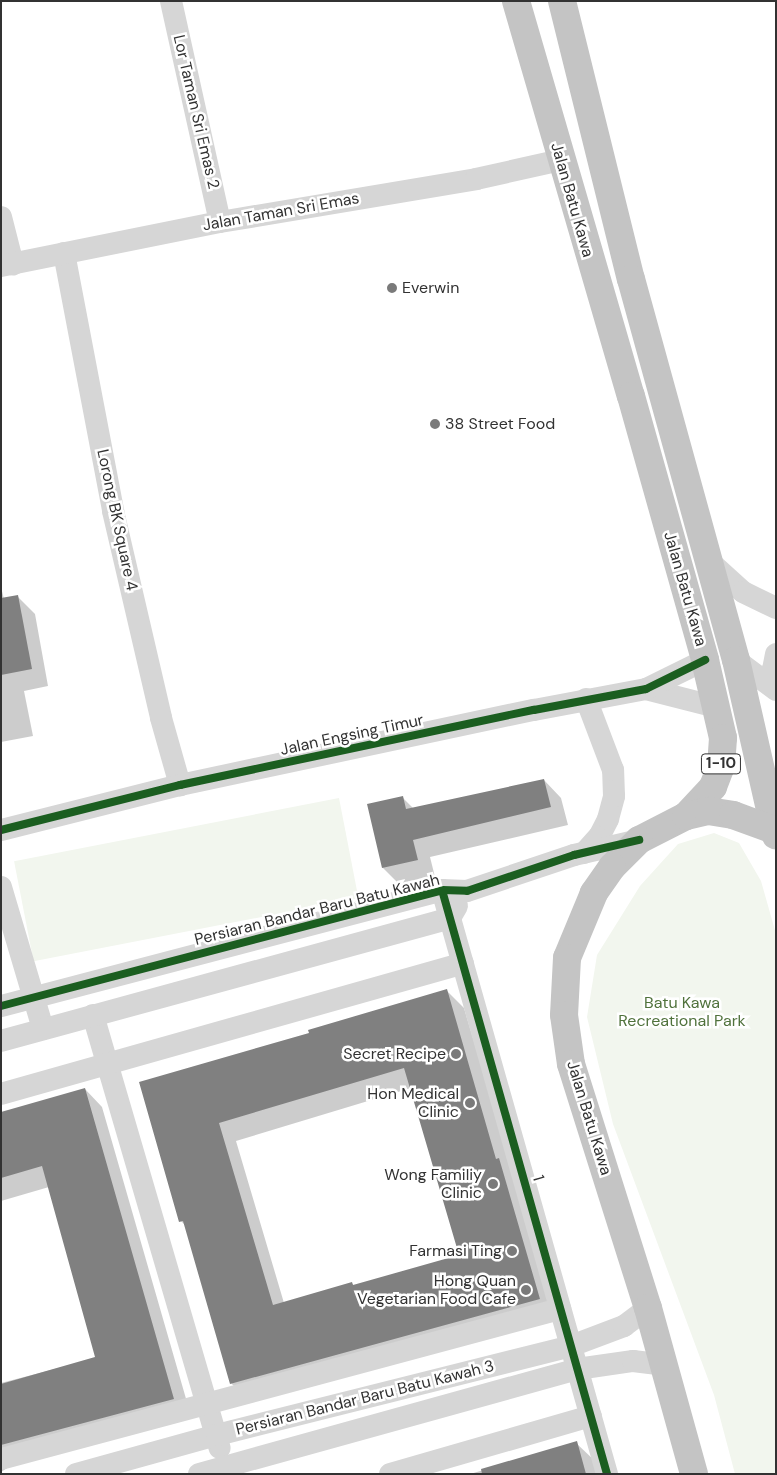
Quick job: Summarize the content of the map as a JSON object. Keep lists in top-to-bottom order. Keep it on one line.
{"streets":{"highway":["Jalan Batu Kawa","1-10"],"street":["Lor Taman Sri Emas 2","Jalan Taman Sri Emas","Lorong BK Square 4","Jalan Engsing Timur","Persiaran Bandar Baru Batu Kawah","1","Persiaran Bandar Baru Batu Kawah 3"]},"crossings":[["Lor Taman Sri Emas 2","Jalan Taman Sri Emas"],["Jalan Batu Kawa","Jalan Taman Sri Emas"],["Jalan Batu Kawa","Jalan Engsing Timur"],["Jalan Batu Kawa","Persiaran Bandar Baru Batu Kawah"],["Jalan Batu Kawa","Persiaran Bandar Baru Batu Kawah 3"],["Jalan Taman Sri Emas","Lorong BK Square 4"],["Lorong BK Square 4","Jalan Engsing Timur"],["Persiaran Bandar Baru Batu Kawah","1"],["1","Persiaran Bandar Baru Batu Kawah 3"]],"parks":["Batu Kawa Recreational Park"],"places":["Everwin","38 Street Food","Secret Recipe","Hon Medical Clinic","Wong Familiy Clinic","Farmasi Ting","Hong Quan Vegetarian Food Cafe"]}
